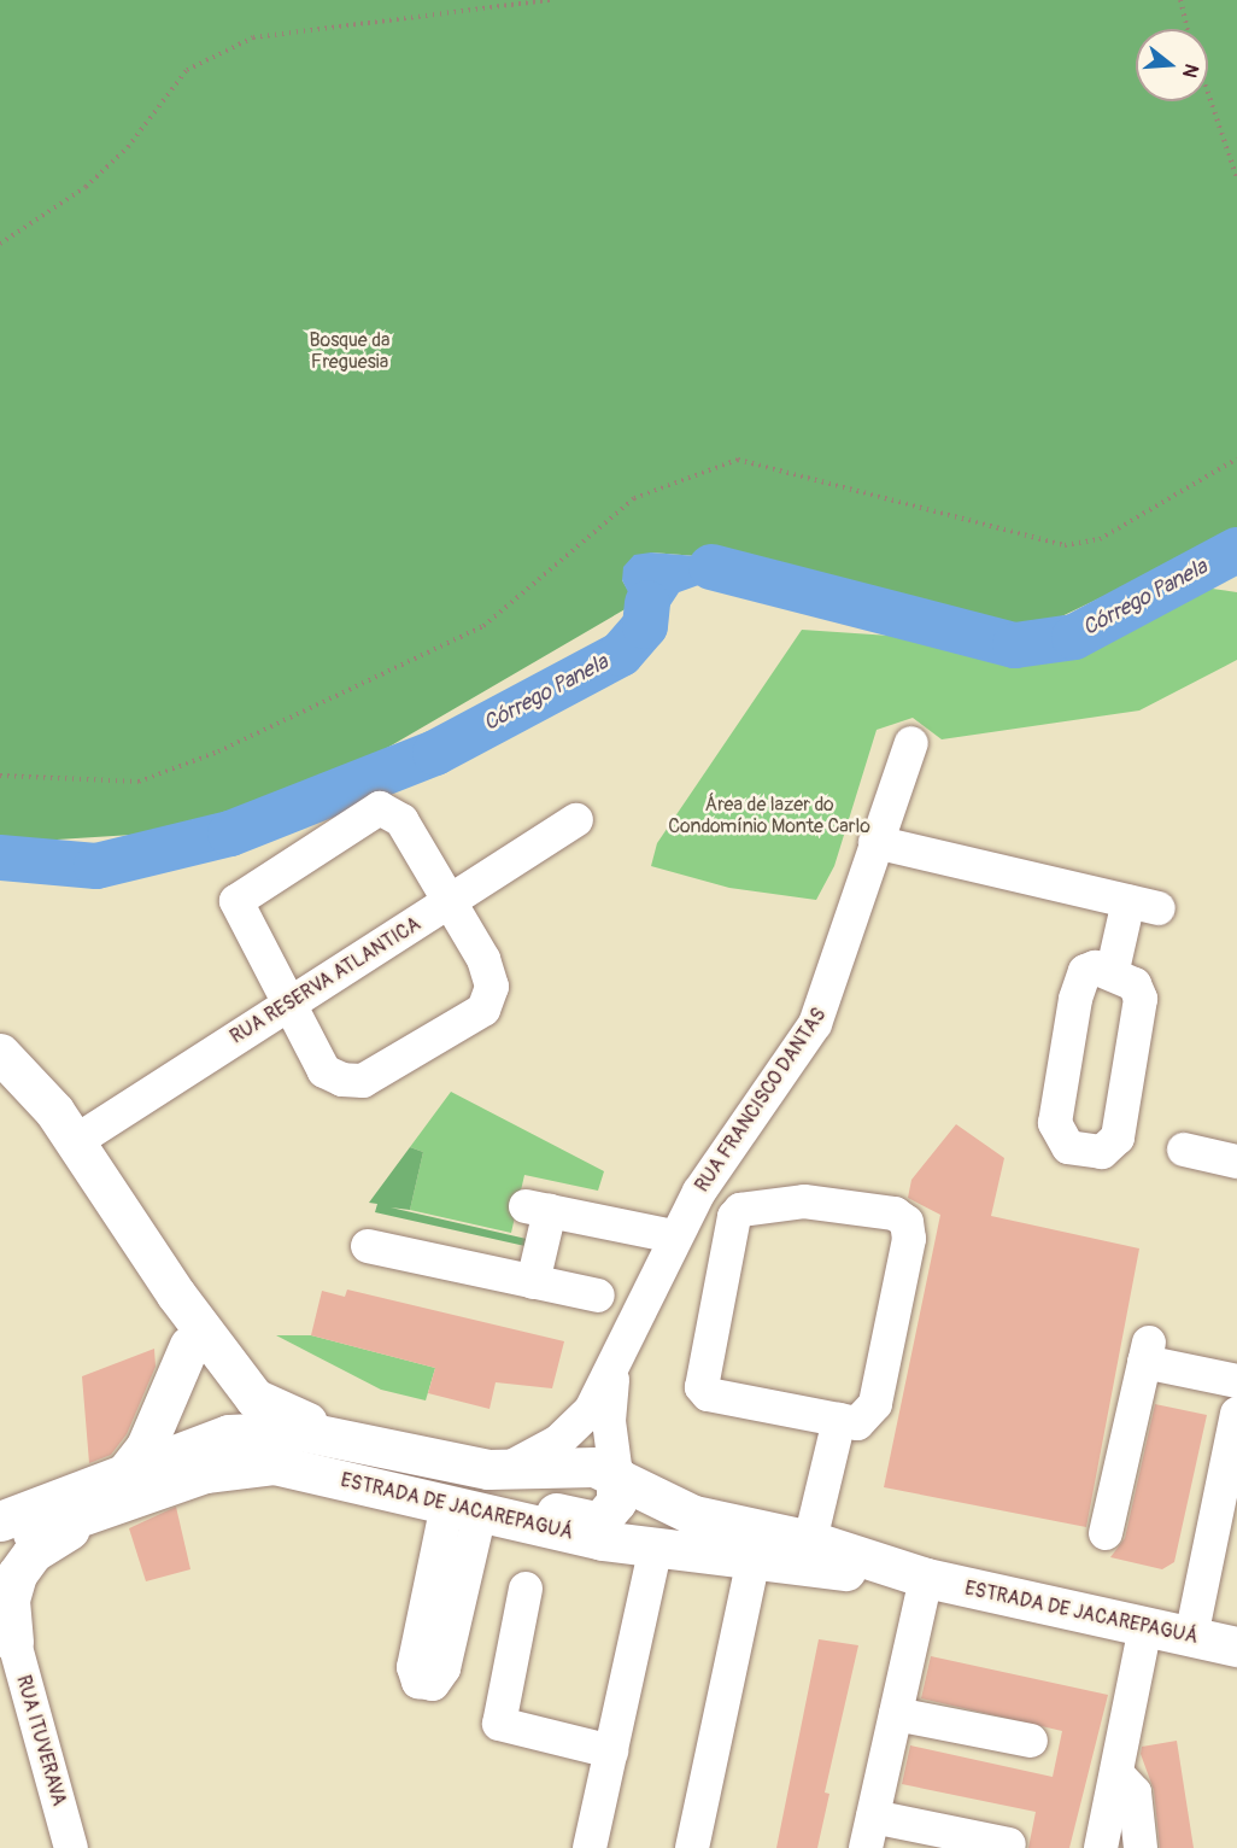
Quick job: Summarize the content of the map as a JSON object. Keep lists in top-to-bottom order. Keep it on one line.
{"streets":{"main road":["ESTRADA DE JACAREPAGUÁ"],"street":["RUA RESERVA ATLANTICA","RUA FRANCISCO DANTAS","RUA ITUVERAVA"]},"crossings":[["RUA FRANCISCO DANTAS","ESTRADA DE JACAREPAGUÁ"]],"water":["Córrego Panela"],"parks":["Bosque da Freguesia","Área de lazer do Condomínio Monte Carlo"],"north":"right"}
